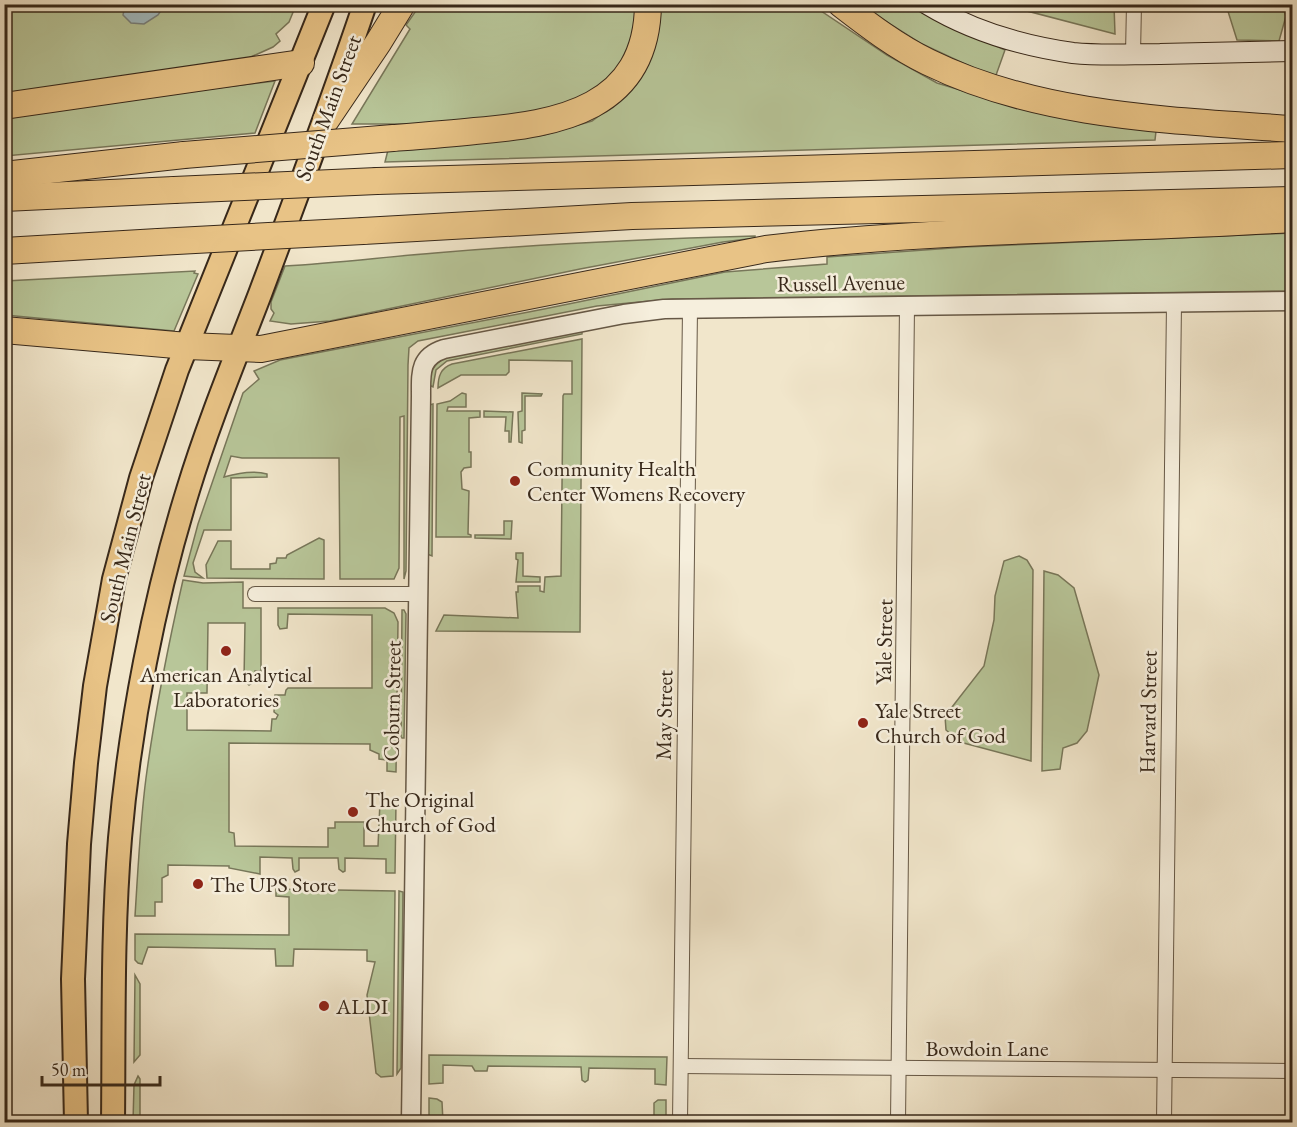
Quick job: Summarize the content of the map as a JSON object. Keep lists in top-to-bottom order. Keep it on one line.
{"streets":{"main road":["South Main Street"],"street":["Russell Avenue","Yale Street","Coburn Street","Harvard Street","May Street","Bowdoin Lane"]},"crossings":[["Russell Avenue","Yale Street"],["Russell Avenue","Coburn Street"],["Russell Avenue","Harvard Street"],["Russell Avenue","May Street"],["Yale Street","Bowdoin Lane"],["Harvard Street","Bowdoin Lane"],["May Street","Bowdoin Lane"]],"places":["Community Health Center Womens Recovery","American Analytical Laboratories","Yale Street Church of God","The Original Church of God","The UPS Store","ALDI"],"scale_bar":"50 m"}
